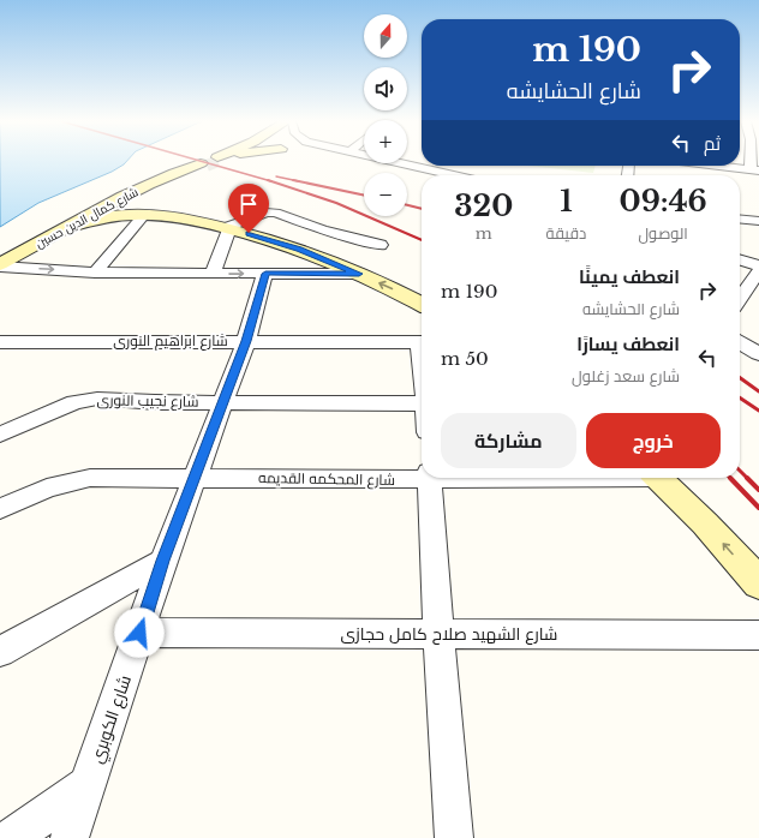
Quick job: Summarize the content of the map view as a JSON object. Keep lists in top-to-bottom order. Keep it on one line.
{"streets":{"main road":["شارع كمال الدين حسين"],"street":["شارع ابراهيم النورى","شارع نجيب النورى","شارع المحكمه القديمه","شارع الشهيد صلاح كامل حجازى","شارع الكوبري"]},"crossings":[["شارع ابراهيم النورى","شارع الكوبري"],["شارع نجيب النورى","شارع الكوبري"],["شارع المحكمه القديمه","شارع الكوبري"],["شارع الشهيد صلاح كامل حجازى","شارع الكوبري"]],"north":"top","page":{"map_buttons":["+","−"],"turn":["190 m","شارع الحشايشه"],"then":"ثم","eta":["09:46","الوصول","1","دقيقة","320","m"],"list":[{"name":"انعطف يمينًا","note":"شارع الحشايشه","value":"190 m"},{"name":"انعطف يسارًا","note":"شارع سعد زغلول","value":"50 m"}],"buttons":["خروج","مشاركة"]}}
